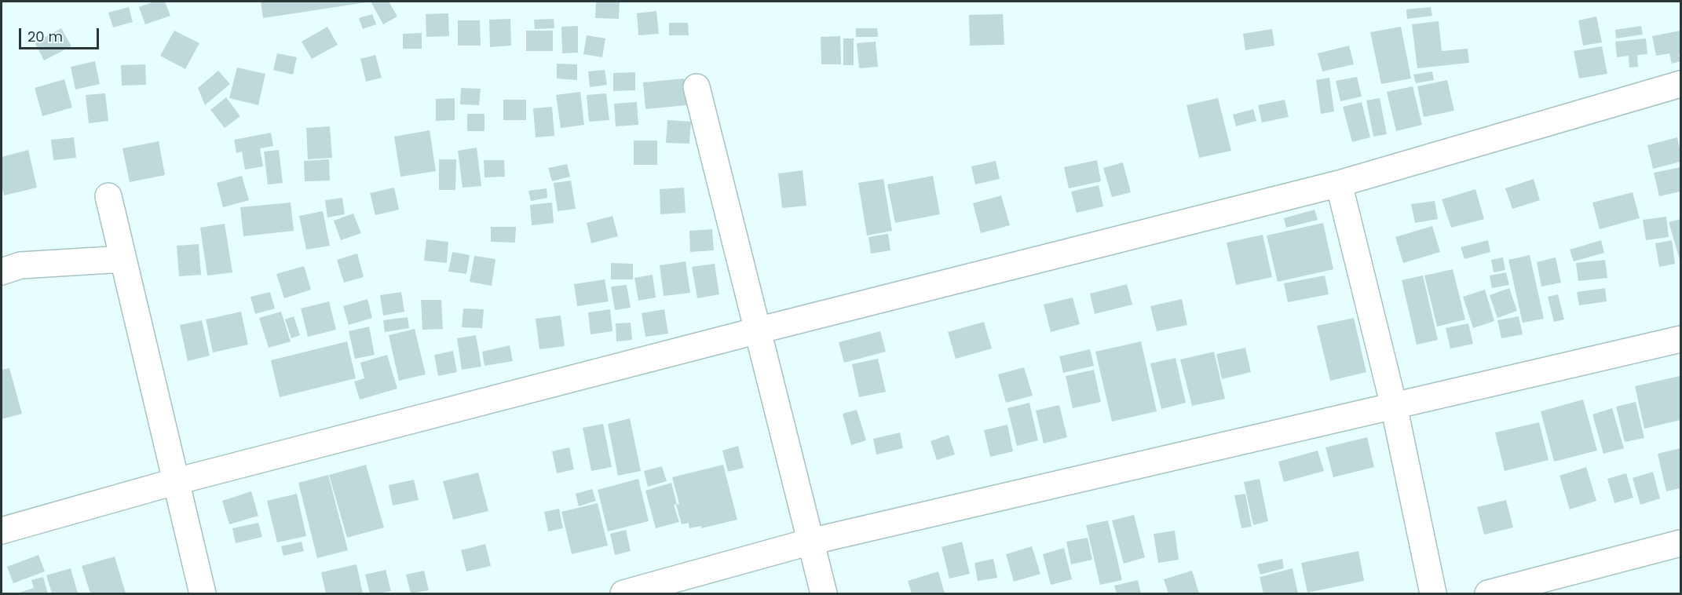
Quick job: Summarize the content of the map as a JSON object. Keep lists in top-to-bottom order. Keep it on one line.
{"scale_bar":"20 m"}
